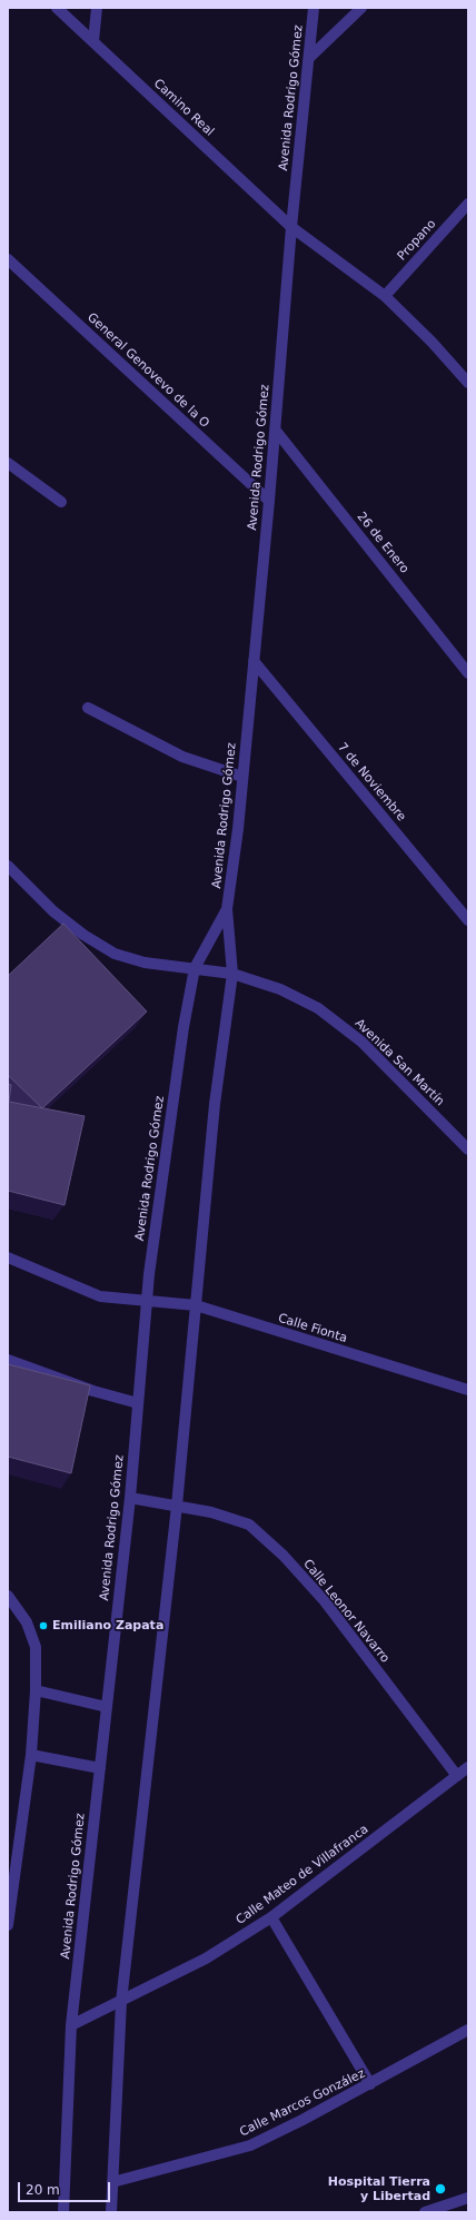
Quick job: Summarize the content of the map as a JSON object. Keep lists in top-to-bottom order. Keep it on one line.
{"streets":{"street":["Avenida Rodrigo Gómez","Camino Real","Propano","General Genovevo de la O","26 de Enero","7 de Noviembre","Avenida San Martín","Calle Fionta","Calle Leonor Navarro","Calle Mateo de Villafranca","Calle Marcos González"]},"crossings":[["Avenida Rodrigo Gómez","Camino Real"],["Avenida Rodrigo Gómez","General Genovevo de la O"],["Avenida Rodrigo Gómez","26 de Enero"],["Avenida Rodrigo Gómez","7 de Noviembre"],["Avenida Rodrigo Gómez","Avenida San Martín"],["Avenida Rodrigo Gómez","Calle Fionta"],["Avenida Rodrigo Gómez","Calle Leonor Navarro"],["Avenida Rodrigo Gómez","Calle Mateo de Villafranca"],["Avenida Rodrigo Gómez","Calle Marcos González"],["Camino Real","Propano"],["Calle Leonor Navarro","Calle Mateo de Villafranca"]],"places":["Emiliano Zapata","Hospital Tierra y Libertad"],"scale_bar":"20 m"}
